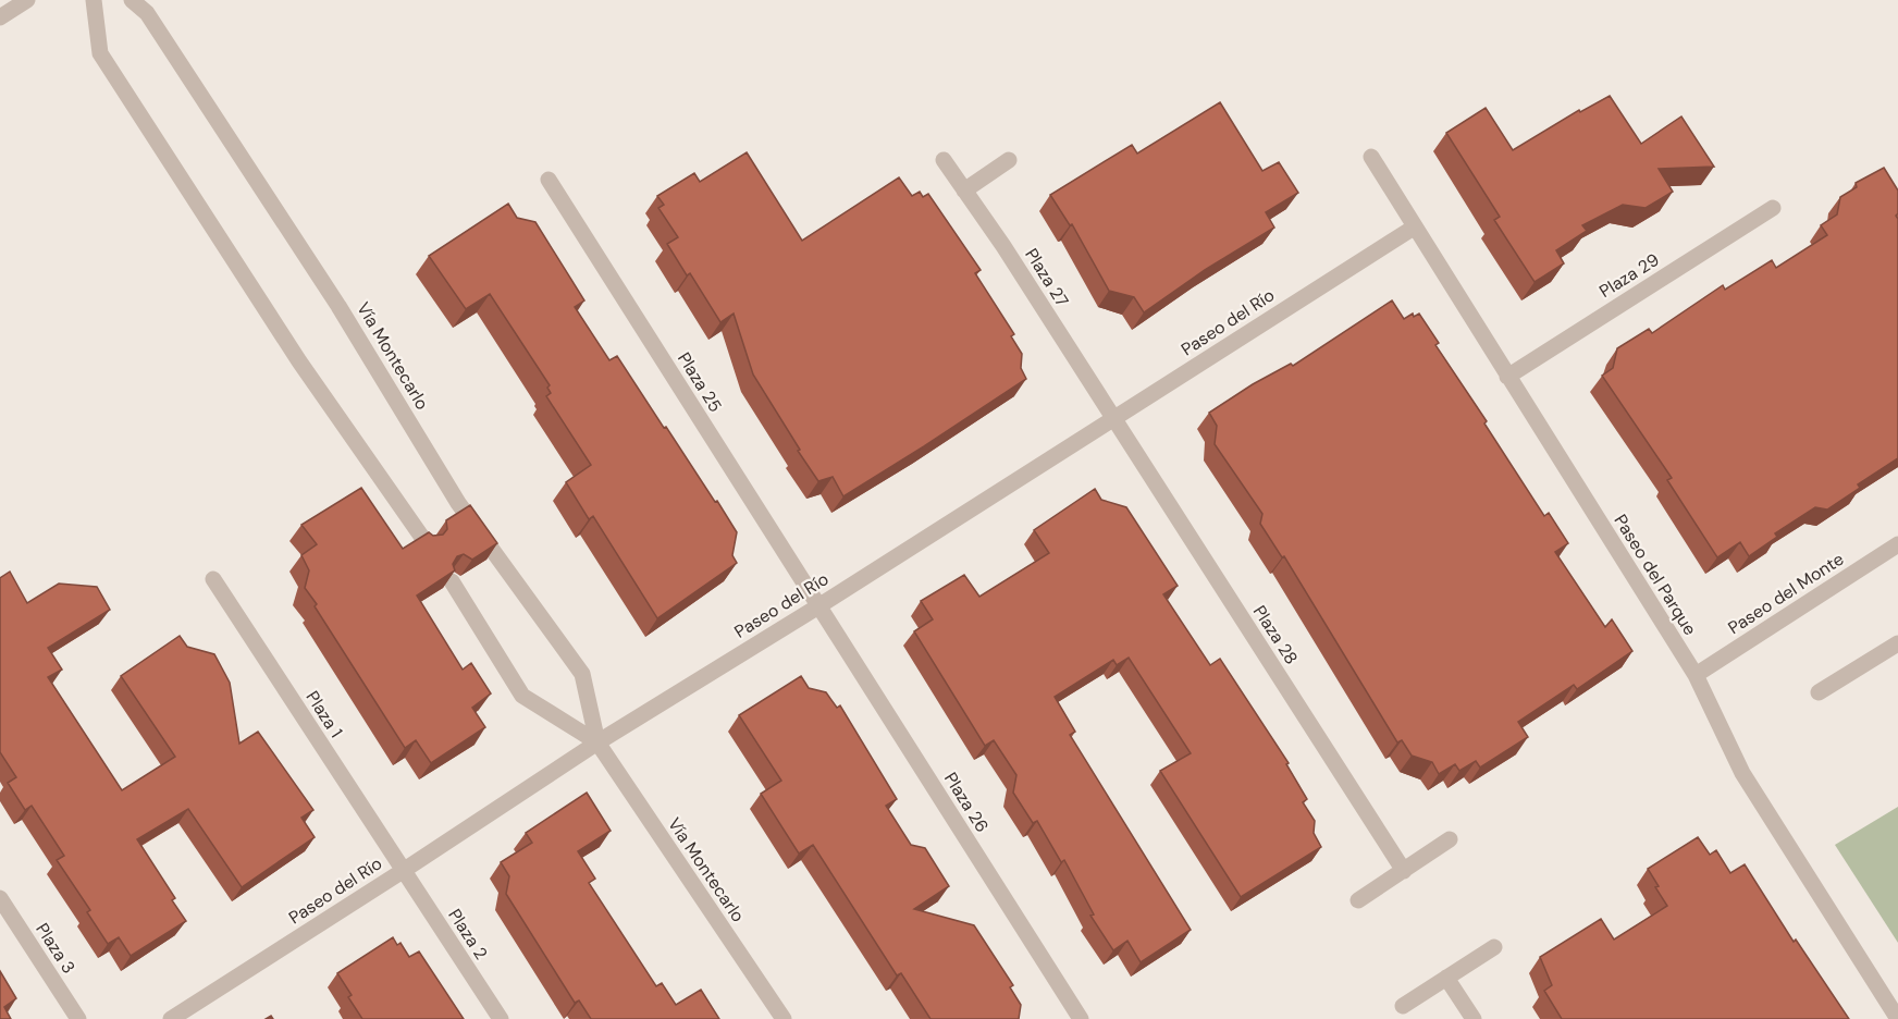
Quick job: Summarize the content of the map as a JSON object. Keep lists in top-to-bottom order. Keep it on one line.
{"streets":{"street":["Plaza 29","Plaza 27","Paseo del Río","Vía Montecarlo","Plaza 25","Paseo del Parque","Paseo del Monte","Plaza 28","Plaza 1","Plaza 26","Plaza 2","Plaza 3"]},"crossings":[["Plaza 29","Paseo del Parque"],["Plaza 27","Paseo del Río"],["Plaza 27","Plaza 28"],["Paseo del Río","Vía Montecarlo"],["Paseo del Río","Plaza 25"],["Paseo del Río","Paseo del Parque"],["Paseo del Río","Plaza 28"],["Paseo del Río","Plaza 1"],["Paseo del Río","Plaza 26"],["Paseo del Río","Plaza 2"],["Plaza 25","Plaza 26"],["Paseo del Parque","Paseo del Monte"],["Plaza 1","Plaza 2"]]}
